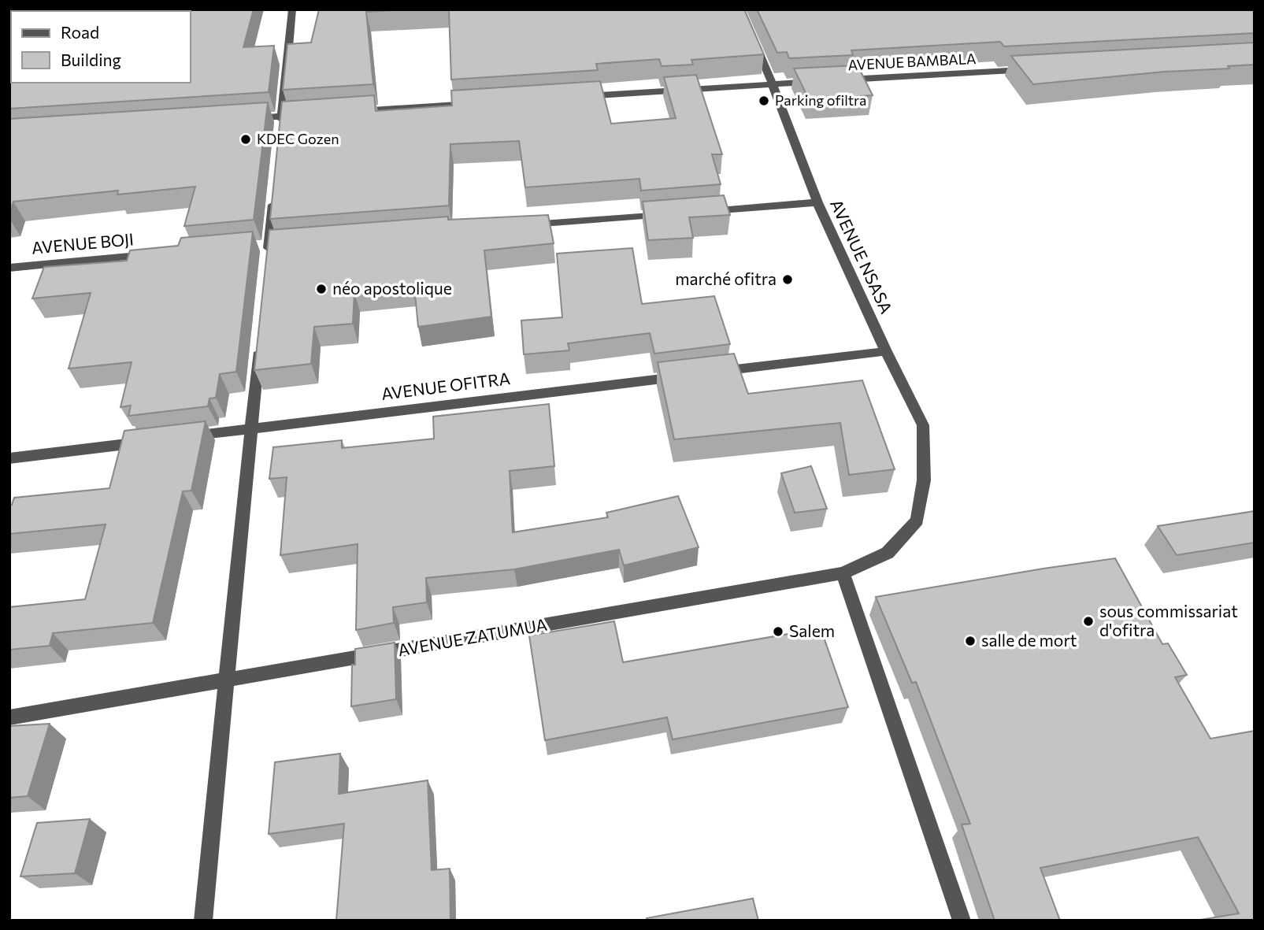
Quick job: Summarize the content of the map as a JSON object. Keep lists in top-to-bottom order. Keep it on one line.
{"streets":{"street":["AVENUE BAMBALA","AVENUE BOJI","AVENUE NSASA","AVENUE OFITRA","AVENUE ZATUMUA"]},"crossings":[["AVENUE NSASA","AVENUE ZATUMUA"]],"places":["Parking ofiltra","KDEC Gozen","marché ofitra","néo apostolique","sous commissariat d'ofitra","Salem","salle de mort"],"legend":["Road","Building"]}
